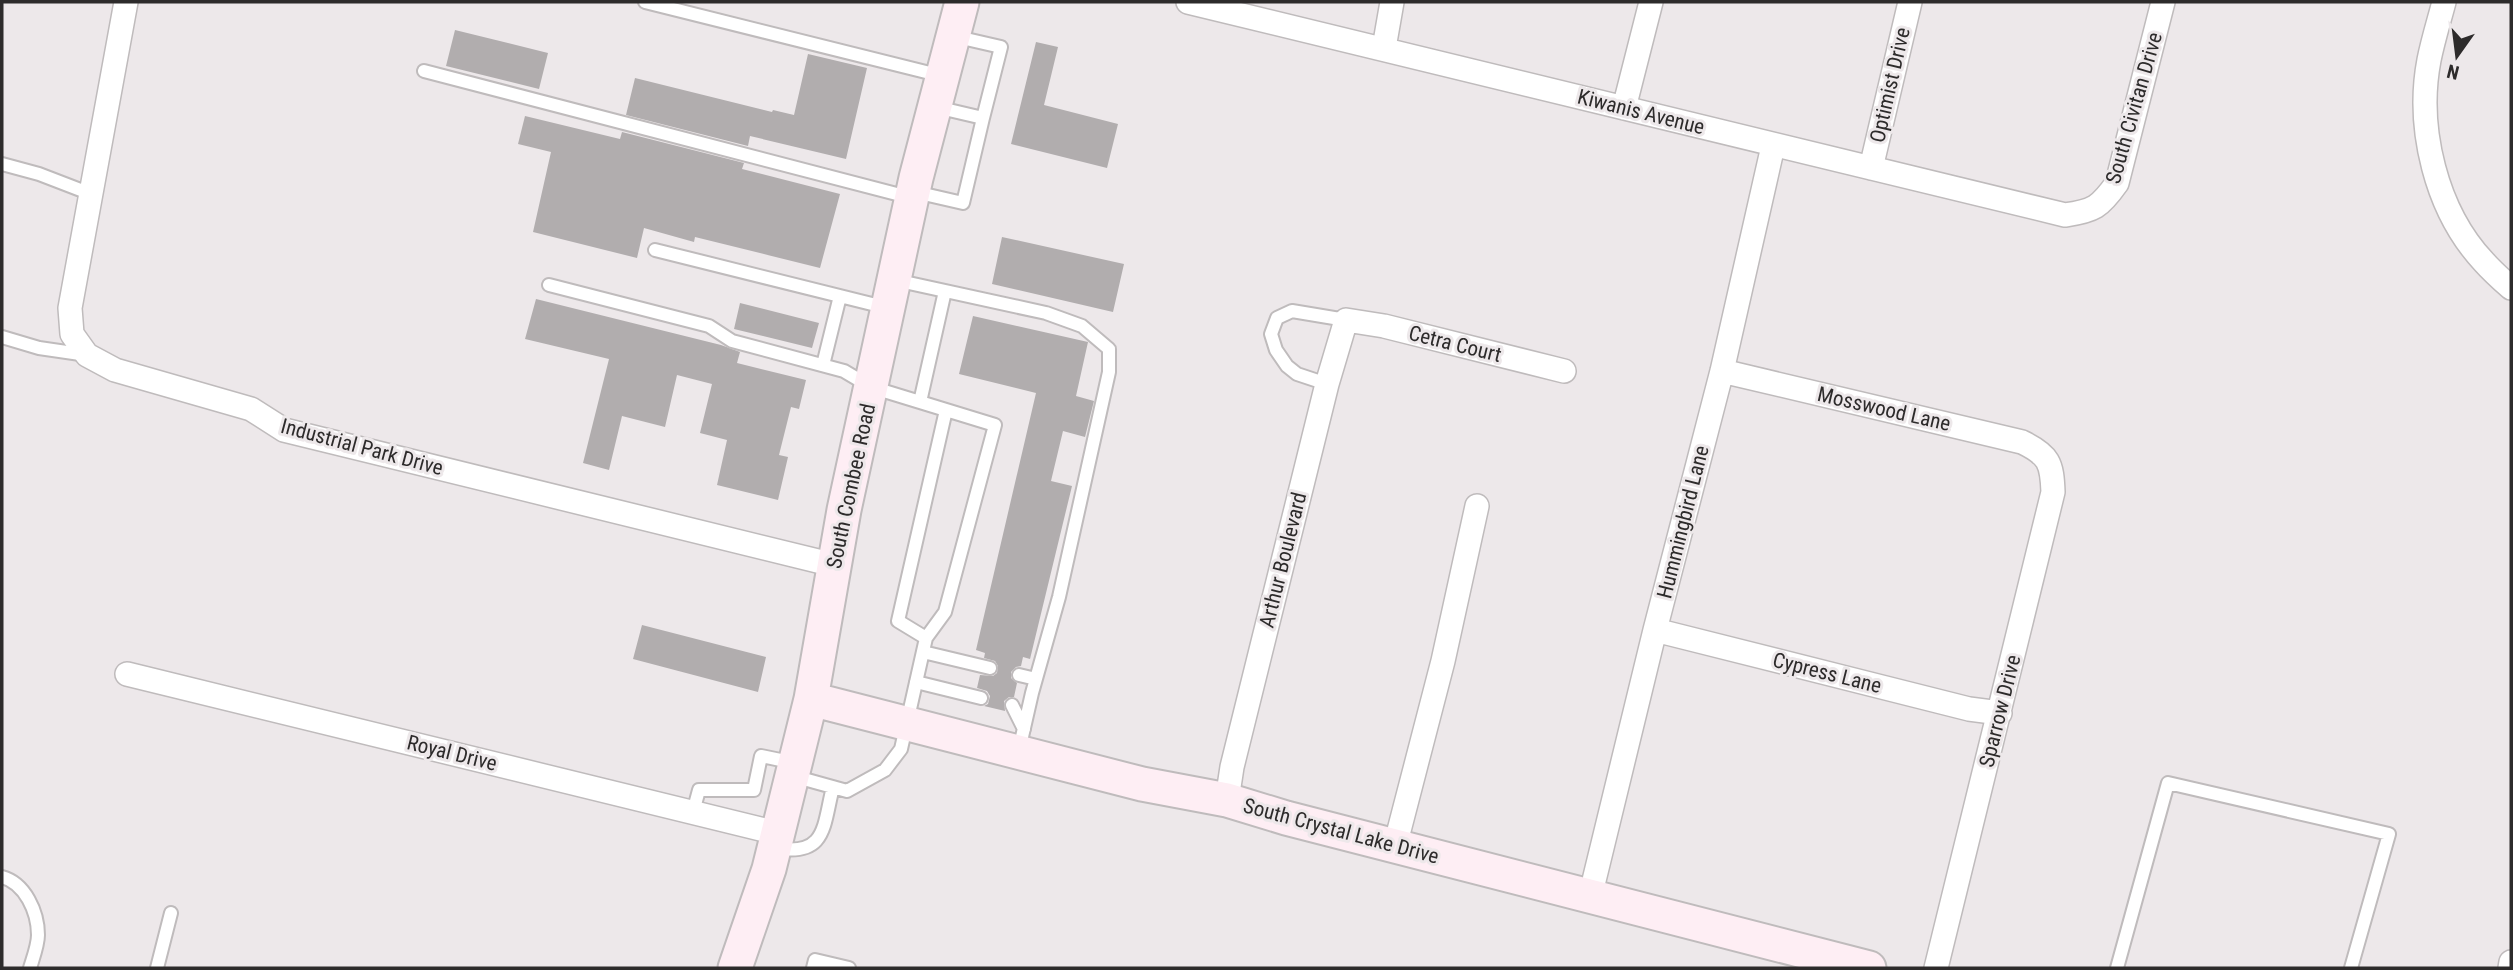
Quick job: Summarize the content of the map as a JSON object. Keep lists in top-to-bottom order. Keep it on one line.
{"streets":{"street":["Optimist Drive","South Civitan Drive","Kiwanis Avenue","Cetra Court","Mosswood Lane","Industrial Park Drive","South Combee Road","Hummingbird Lane","Arthur Boulevard","Cypress Lane","Sparrow Drive","Royal Drive","South Crystal Lake Drive"]},"crossings":[["Optimist Drive","Kiwanis Avenue"],["South Civitan Drive","Kiwanis Avenue"],["Kiwanis Avenue","Hummingbird Lane"],["Cetra Court","Arthur Boulevard"],["Mosswood Lane","Hummingbird Lane"],["Mosswood Lane","Sparrow Drive"],["Industrial Park Drive","South Combee Road"],["South Combee Road","Royal Drive"],["South Combee Road","South Crystal Lake Drive"],["Hummingbird Lane","Cypress Lane"],["Hummingbird Lane","South Crystal Lake Drive"],["Arthur Boulevard","South Crystal Lake Drive"],["Cypress Lane","Sparrow Drive"]],"north":"bottom"}
